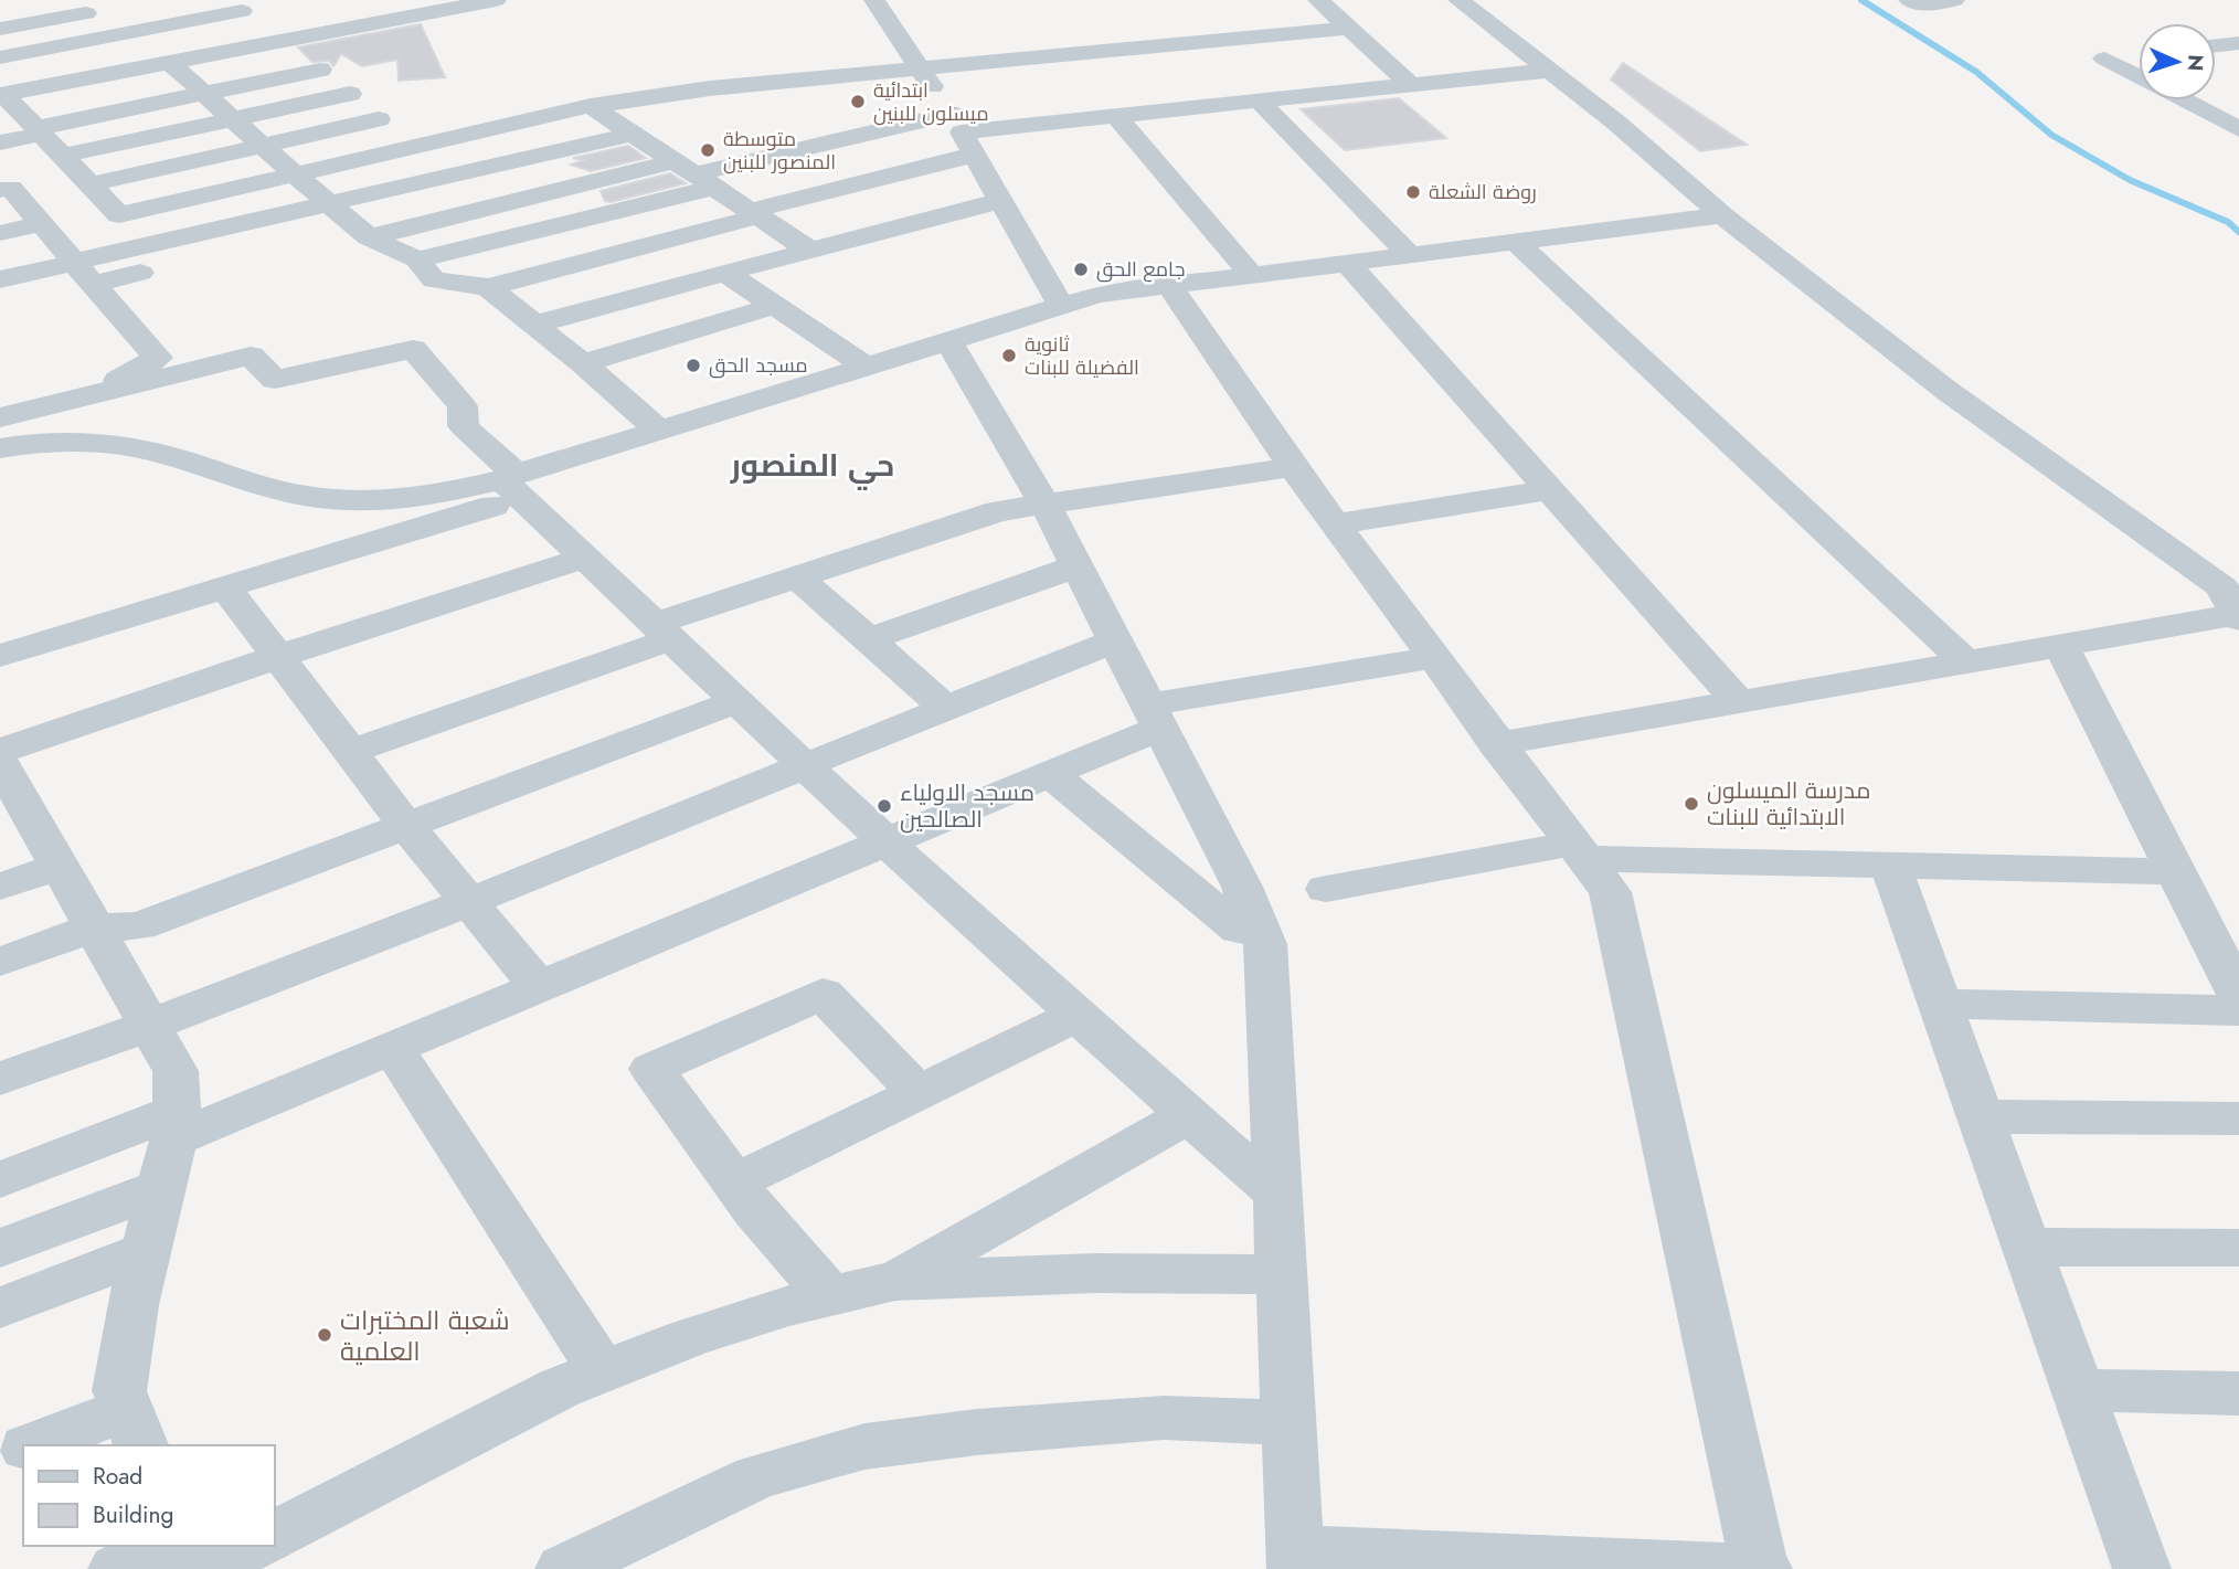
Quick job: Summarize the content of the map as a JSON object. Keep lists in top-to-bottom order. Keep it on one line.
{"districts":["حي المنصور"],"places":["ابتدائية ميسلون للبنين","متوسطة المنصور للبنين","روضة الشعلة","جامع الحق","ثانوية الفضيلة للبنات","مسجد الحق","مدرسة الميسلون الابتدائية للبنات","مسجد الاولياء الصالحين","شعبة المختبرات العلمية"],"legend":["Road","Building"],"north":"right"}
